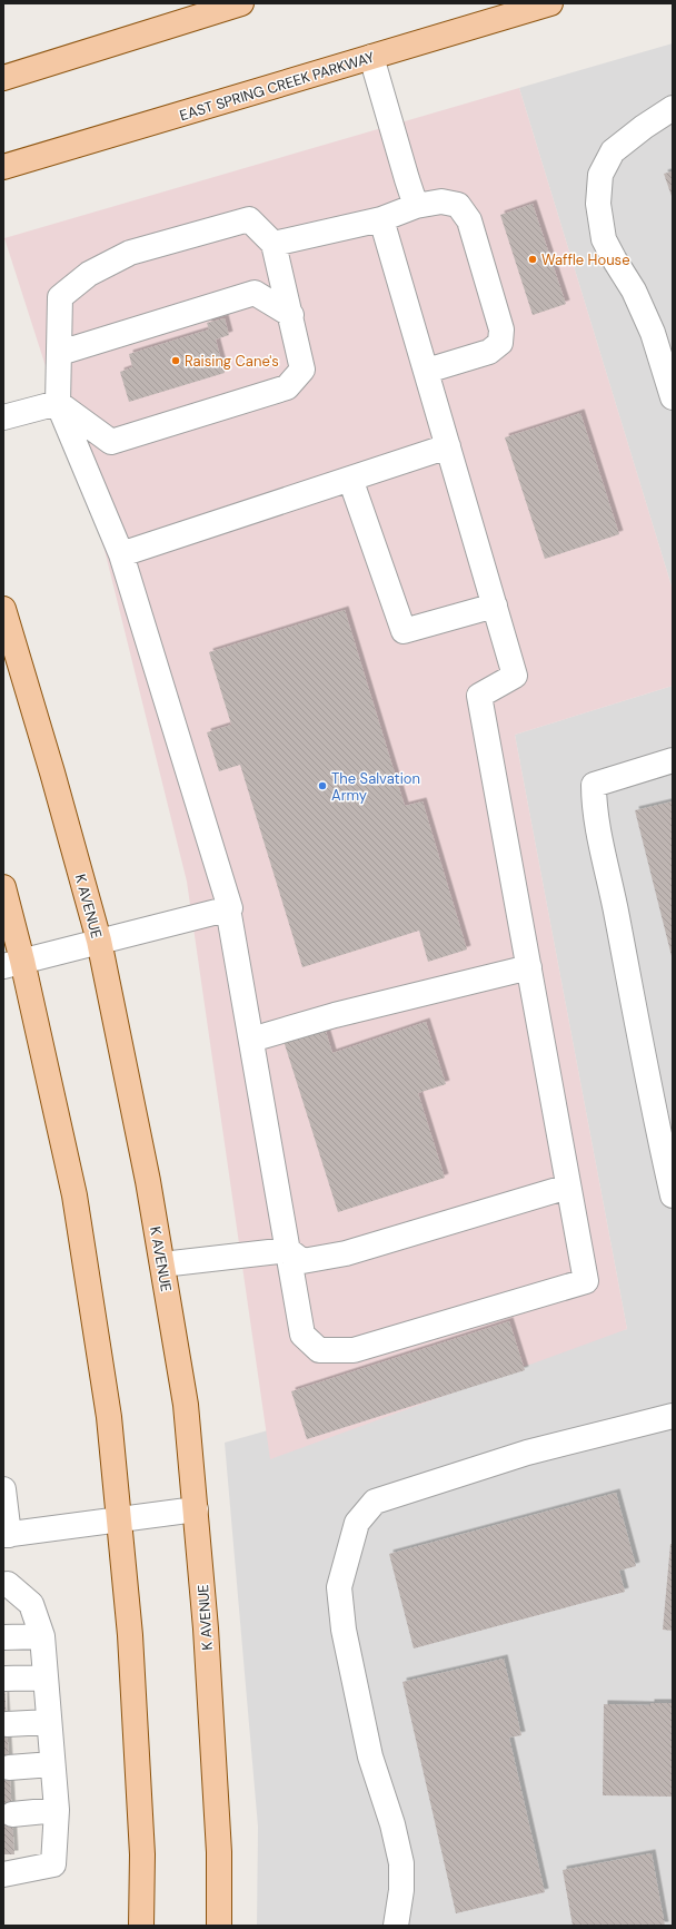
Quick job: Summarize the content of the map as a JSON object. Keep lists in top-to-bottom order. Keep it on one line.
{"streets":{"main road":["EAST SPRING CREEK PARKWAY","K AVENUE"]},"places":["Waffle House","Raising Cane's","The Salvation Army"]}
